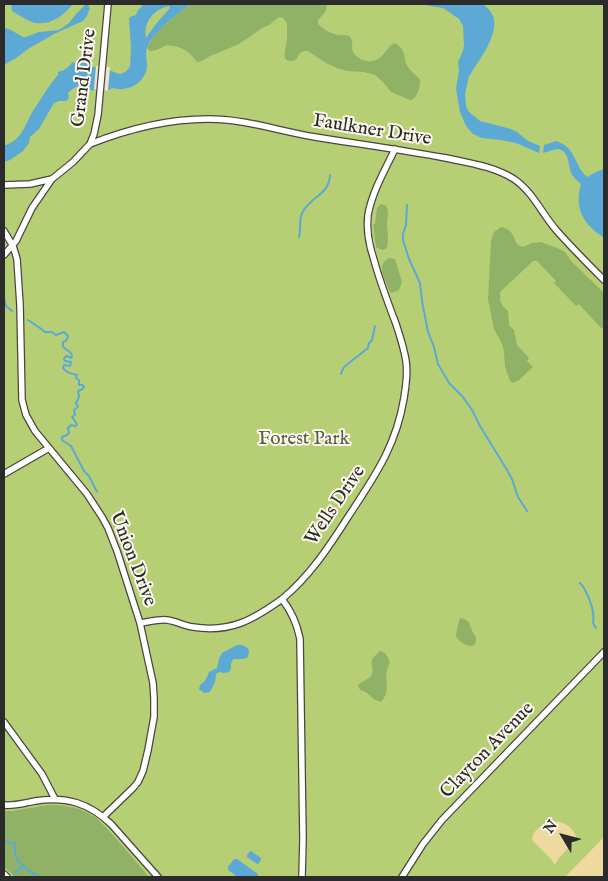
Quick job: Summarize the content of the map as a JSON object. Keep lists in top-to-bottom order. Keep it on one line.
{"streets":{"street":["Grand Drive","Faulkner Drive","Wells Drive","Union Drive","Clayton Avenue"]},"crossings":[["Grand Drive","Faulkner Drive"],["Faulkner Drive","Wells Drive"],["Wells Drive","Union Drive"]],"parks":["Forest Park"],"north":"top left"}
